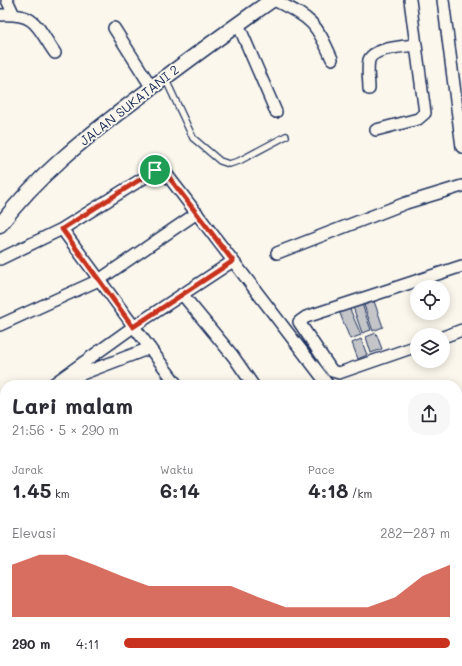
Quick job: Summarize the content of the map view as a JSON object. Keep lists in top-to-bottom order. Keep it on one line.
{"streets":{"street":["JALAN SUKATANI 2"]},"page":{"heading":["Lari malam","21:56 · 5 × 290 m"],"stats":[["Jarak","1.45 km"],["Waktu","6:14"],["Pace","4:18 /km"]],"chart":["Elevasi","282–287 m"],"list":[{"name":"290 m","note":"4:11"}]}}
